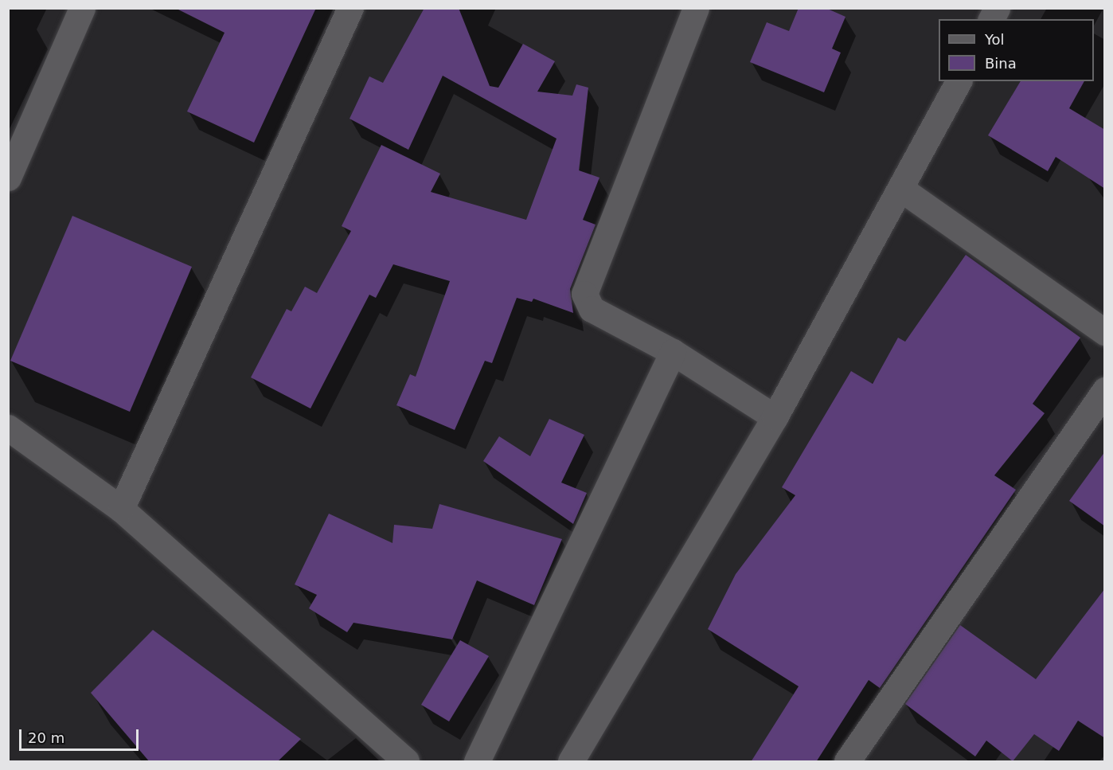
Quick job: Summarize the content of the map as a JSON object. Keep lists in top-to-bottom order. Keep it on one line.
{"legend":["Yol","Bina"],"scale_bar":"20 m"}
